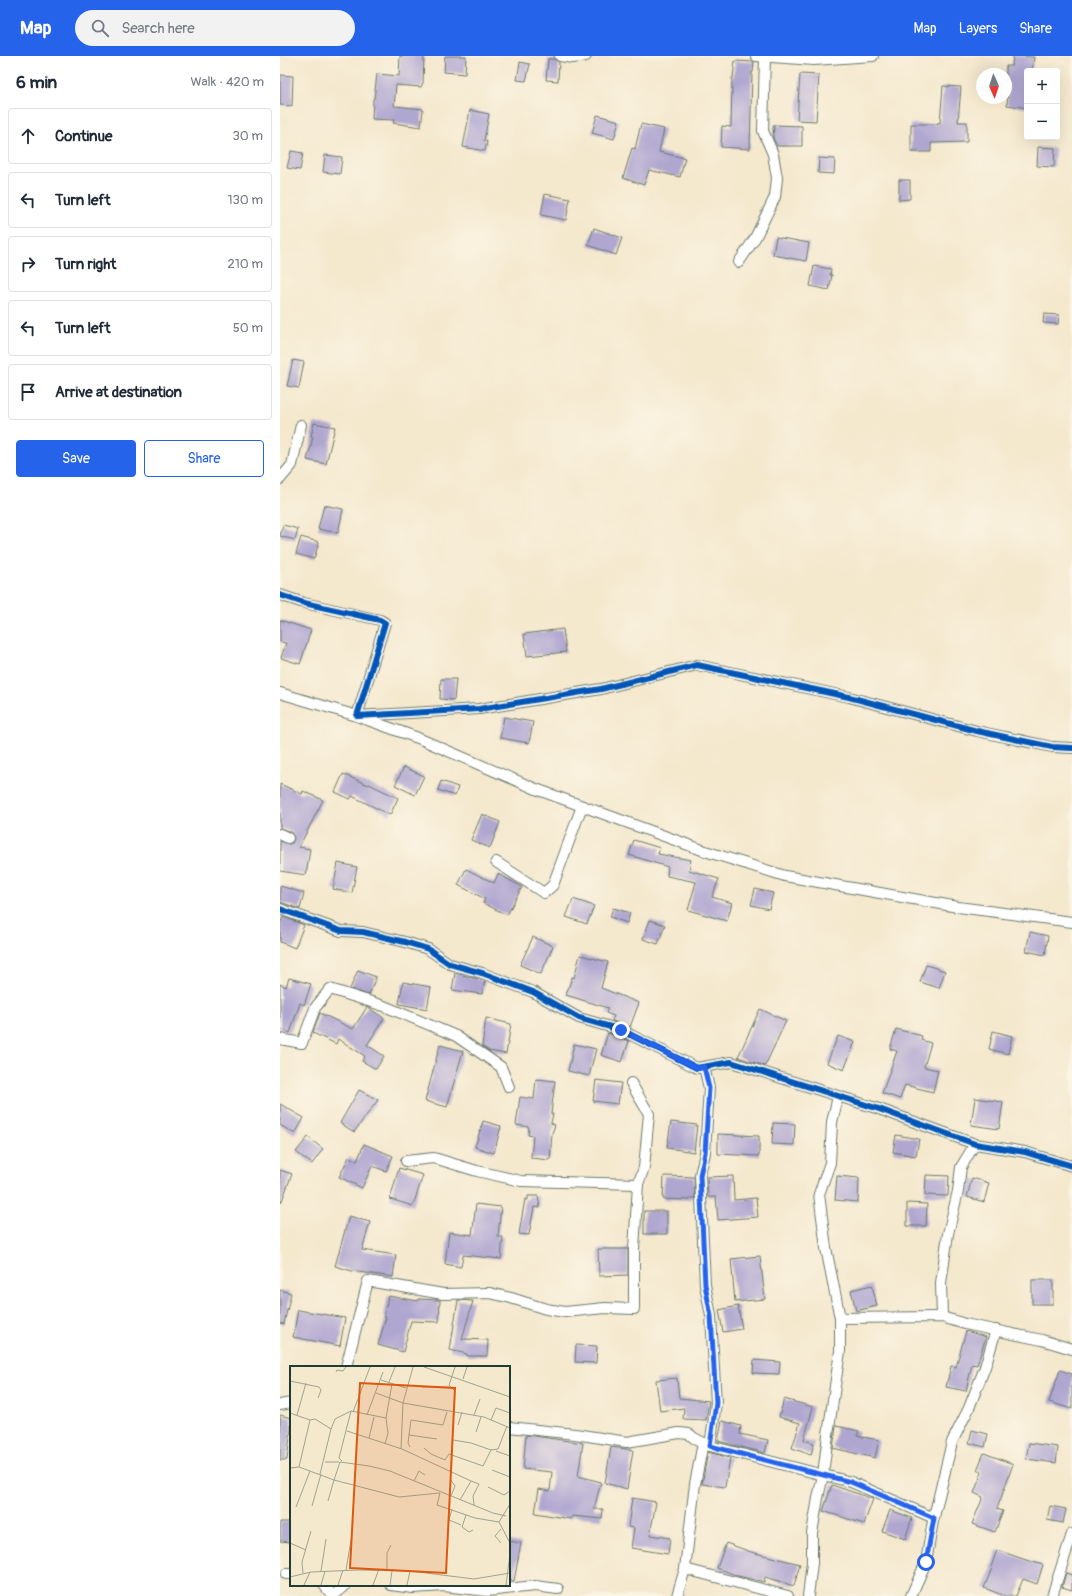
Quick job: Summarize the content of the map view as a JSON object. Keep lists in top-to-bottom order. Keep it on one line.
{"north":"bottom","page":{"header":"Map","search":"Search here","nav":["Map","Layers","Share"],"heading":["6 min","Walk · 420 m"],"map_buttons":["+","−"],"list":[["Continue","30 m"],["Turn left","130 m"],["Turn right","210 m"],["Turn left","50 m"],"Arrive at destination"],"buttons":["Save","Share"]}}
